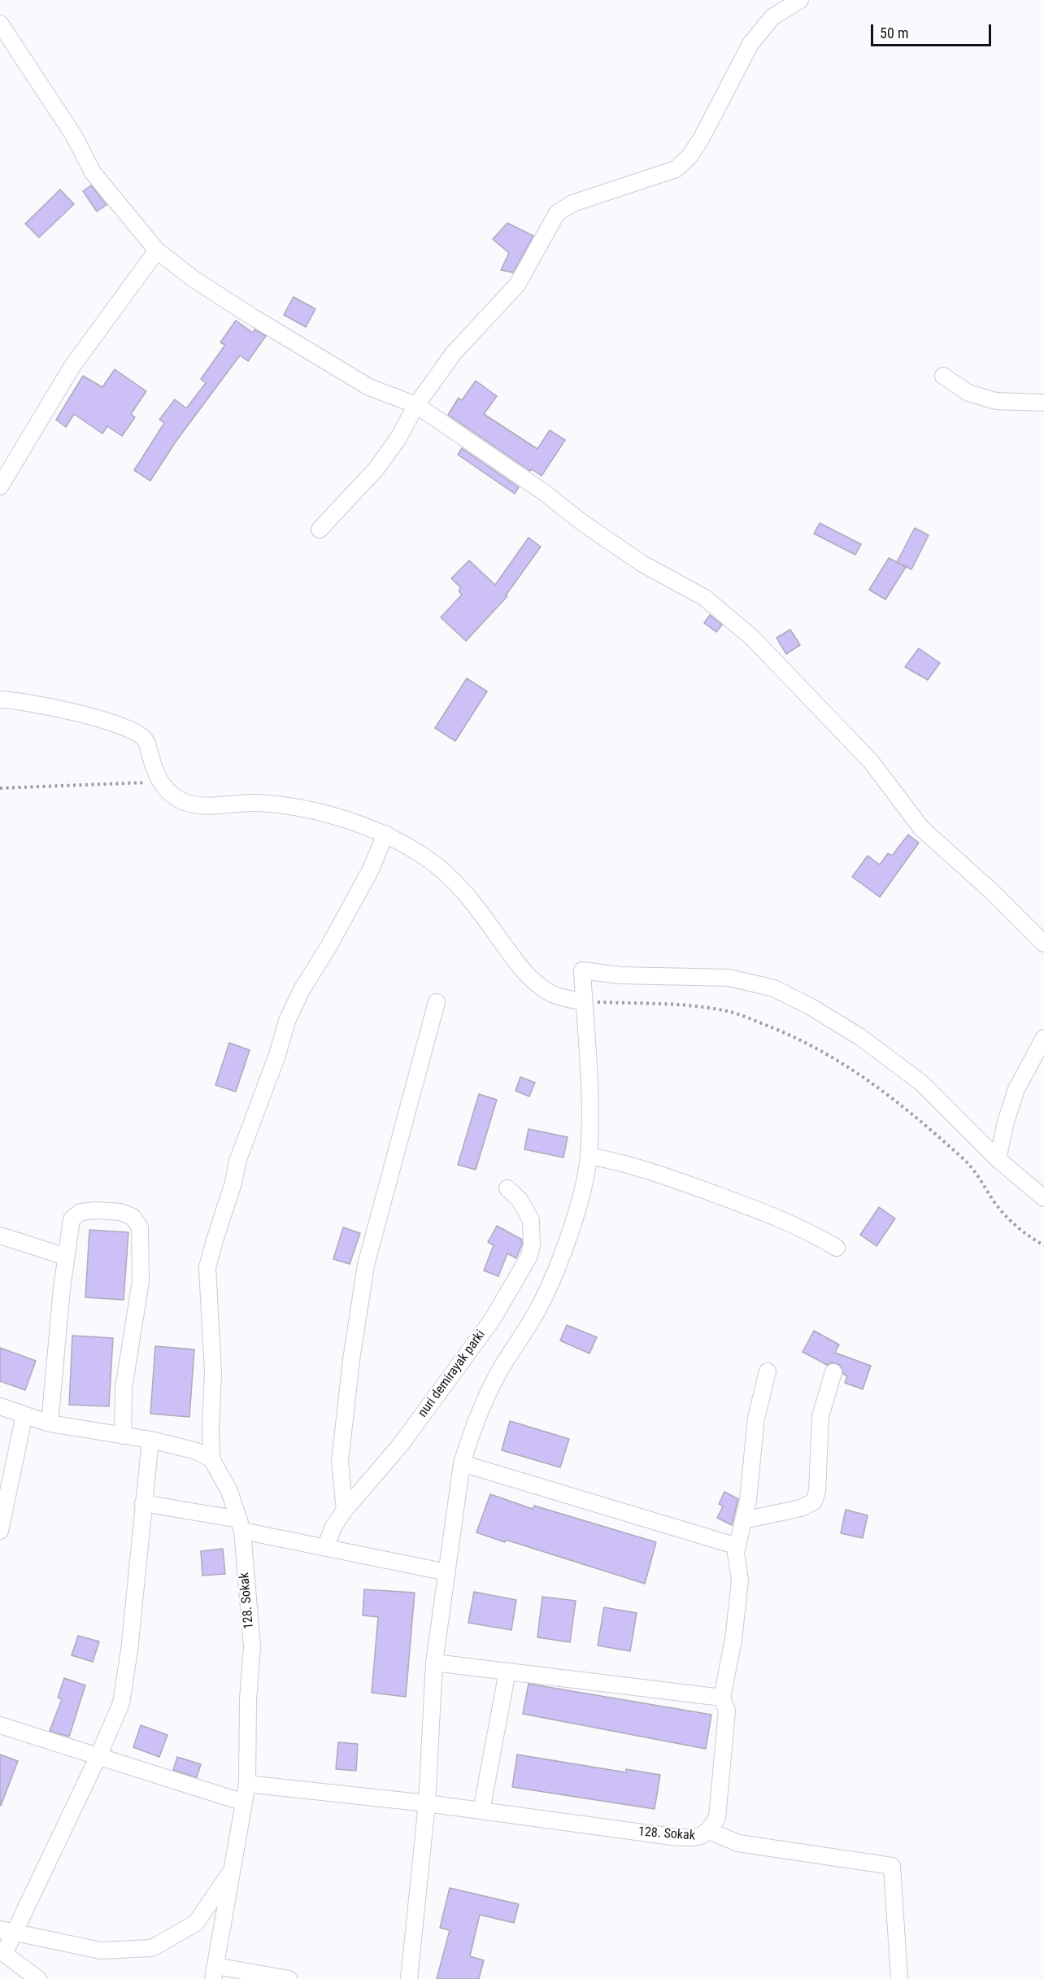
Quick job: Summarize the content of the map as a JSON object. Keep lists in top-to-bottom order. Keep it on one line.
{"streets":{"street":["nuri demirayak parki","128. Sokak"]},"scale_bar":"50 m"}
